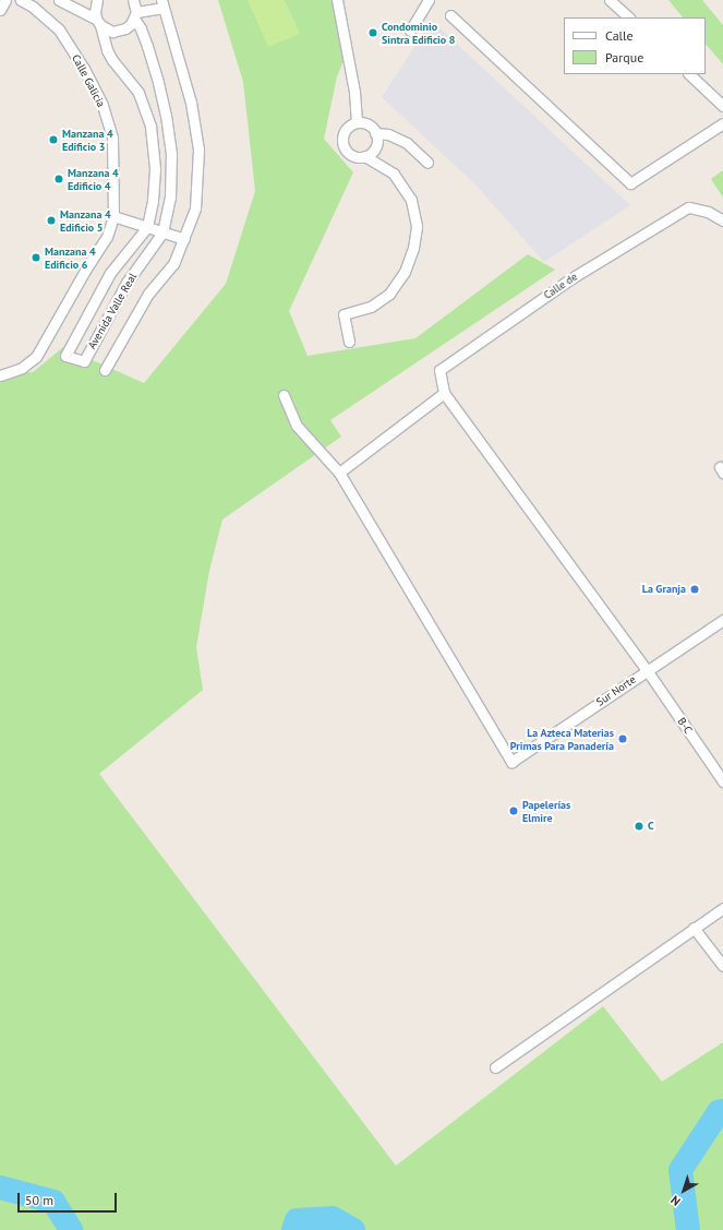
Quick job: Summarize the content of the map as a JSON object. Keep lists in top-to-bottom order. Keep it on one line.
{"streets":{"street":["Calle Galicia","Calle de","Avenida Valle Real","Sur Norte","B-C"]},"crossings":[["Calle de","B-C"],["Sur Norte","B-C"]],"places":["Condominio Sintra Edificio 8","Manzana 4 Edificio 3","Manzana 4 Edificio 4","Manzana 4 Edificio 5","Manzana 4 Edificio 6","La Granja","La Azteca Materias Primas Para Panadería","Papelerías Elmire","C"],"legend":["Calle","Parque"],"scale_bar":"50 m","north":"bottom left"}
